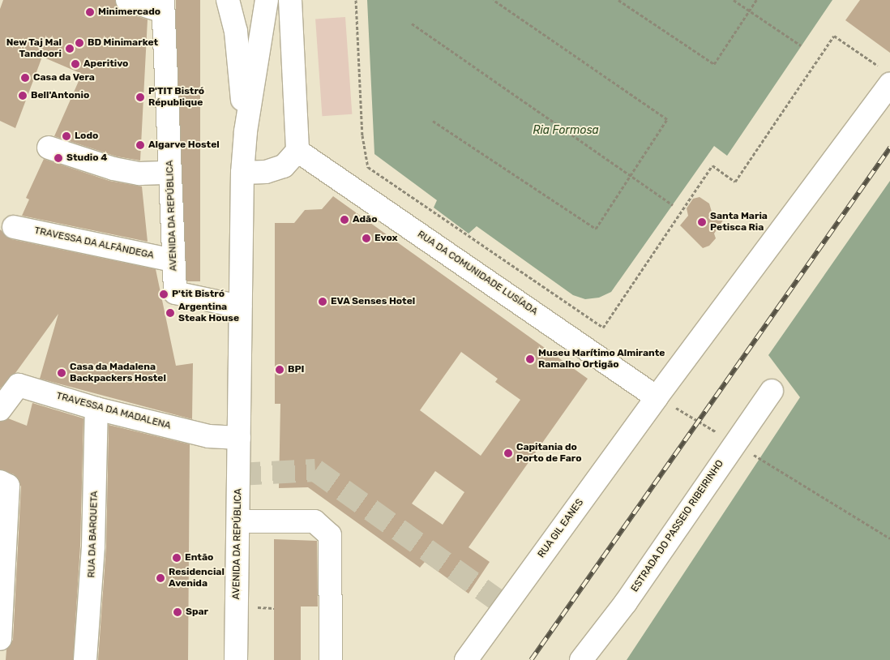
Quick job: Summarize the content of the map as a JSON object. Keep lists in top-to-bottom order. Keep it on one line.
{"streets":{"street":["AVENIDA DA REPÚBLICA","TRAVESSA DA ALFÂNDEGA","RUA DA COMUNIDADE LUSÍADA","TRAVESSA DA MADALENA","ESTRADA DO PASSEIO RIBEIRINHO","RUA GIL EANES","RUA DA BARQUETA"]},"crossings":[["AVENIDA DA REPÚBLICA","TRAVESSA DA ALFÂNDEGA"],["AVENIDA DA REPÚBLICA","TRAVESSA DA MADALENA"],["RUA DA COMUNIDADE LUSÍADA","RUA GIL EANES"],["TRAVESSA DA MADALENA","RUA DA BARQUETA"]],"water":["Ria Formosa"],"places":["Minimercado","BD Minimarket","New Taj Mal Tandoori","Aperitivo","Casa da Vera","Bell'Antonio","P'TIT Bistró République","Lodo","Algarve Hostel","Studio 4","Adão","Santa Maria Petisca Ria","Evox","P'tit Bistró","EVA Senses Hotel","Argentina Steak House","Museu Marítimo Almirante Ramalho Ortigão","BPI","Casa da Madalena Backpackers Hostel","Capitania do Porto de Faro","Então","Residencial Avenida","Spar"]}
